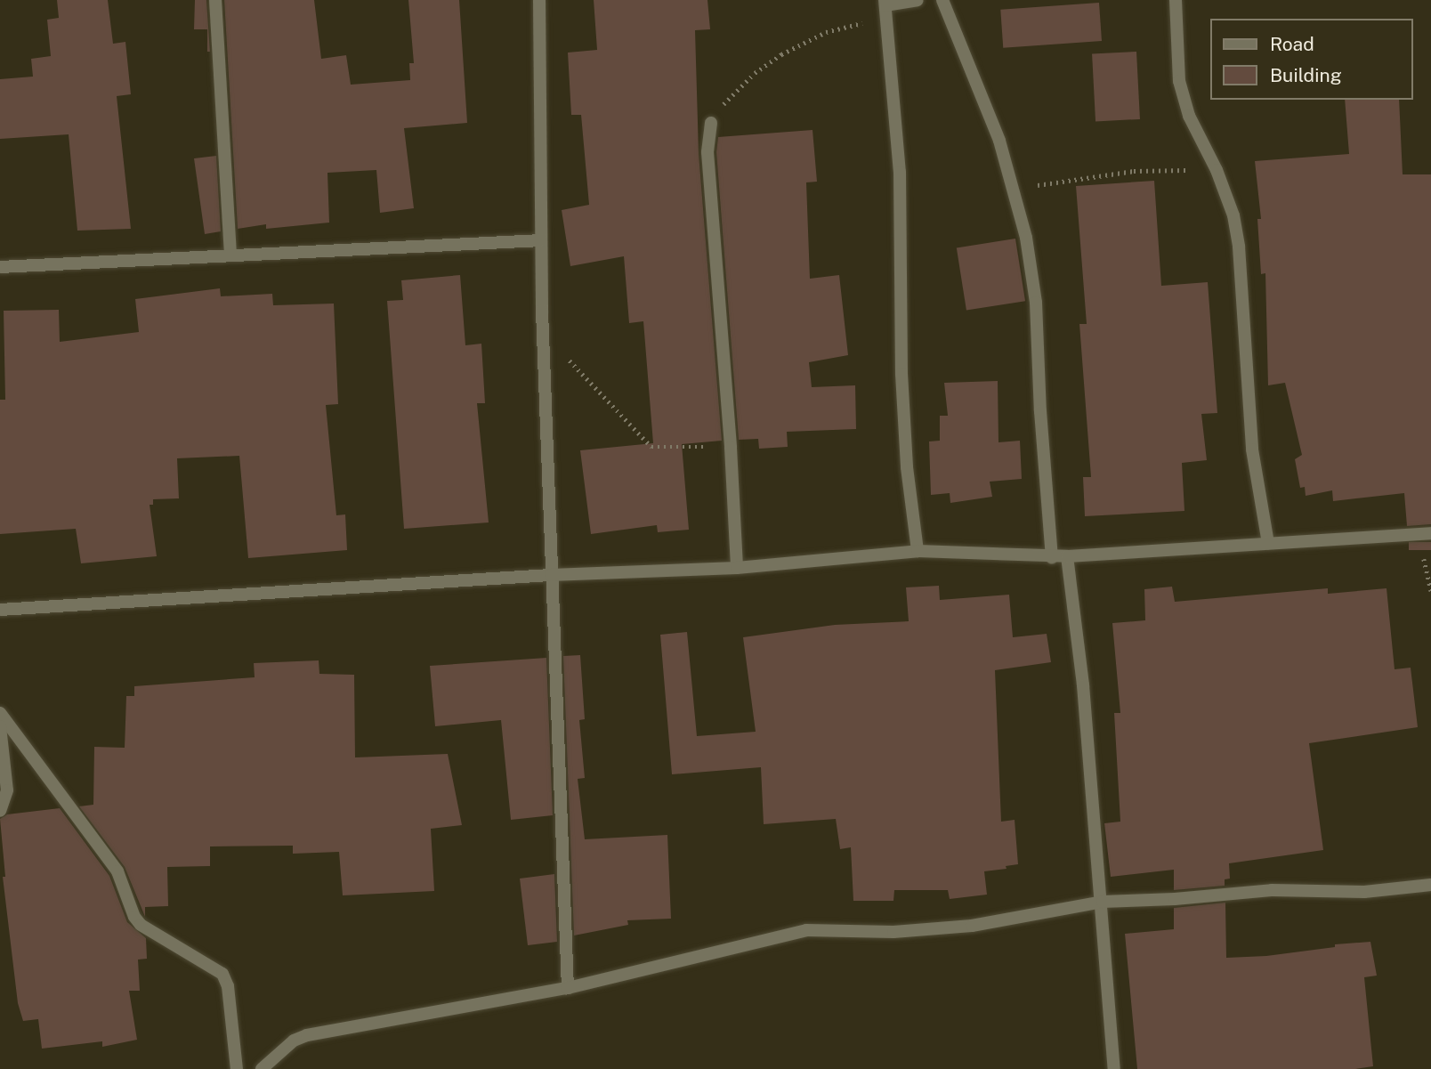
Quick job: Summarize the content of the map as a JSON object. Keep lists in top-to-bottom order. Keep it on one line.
{"legend":["Road","Building"]}
